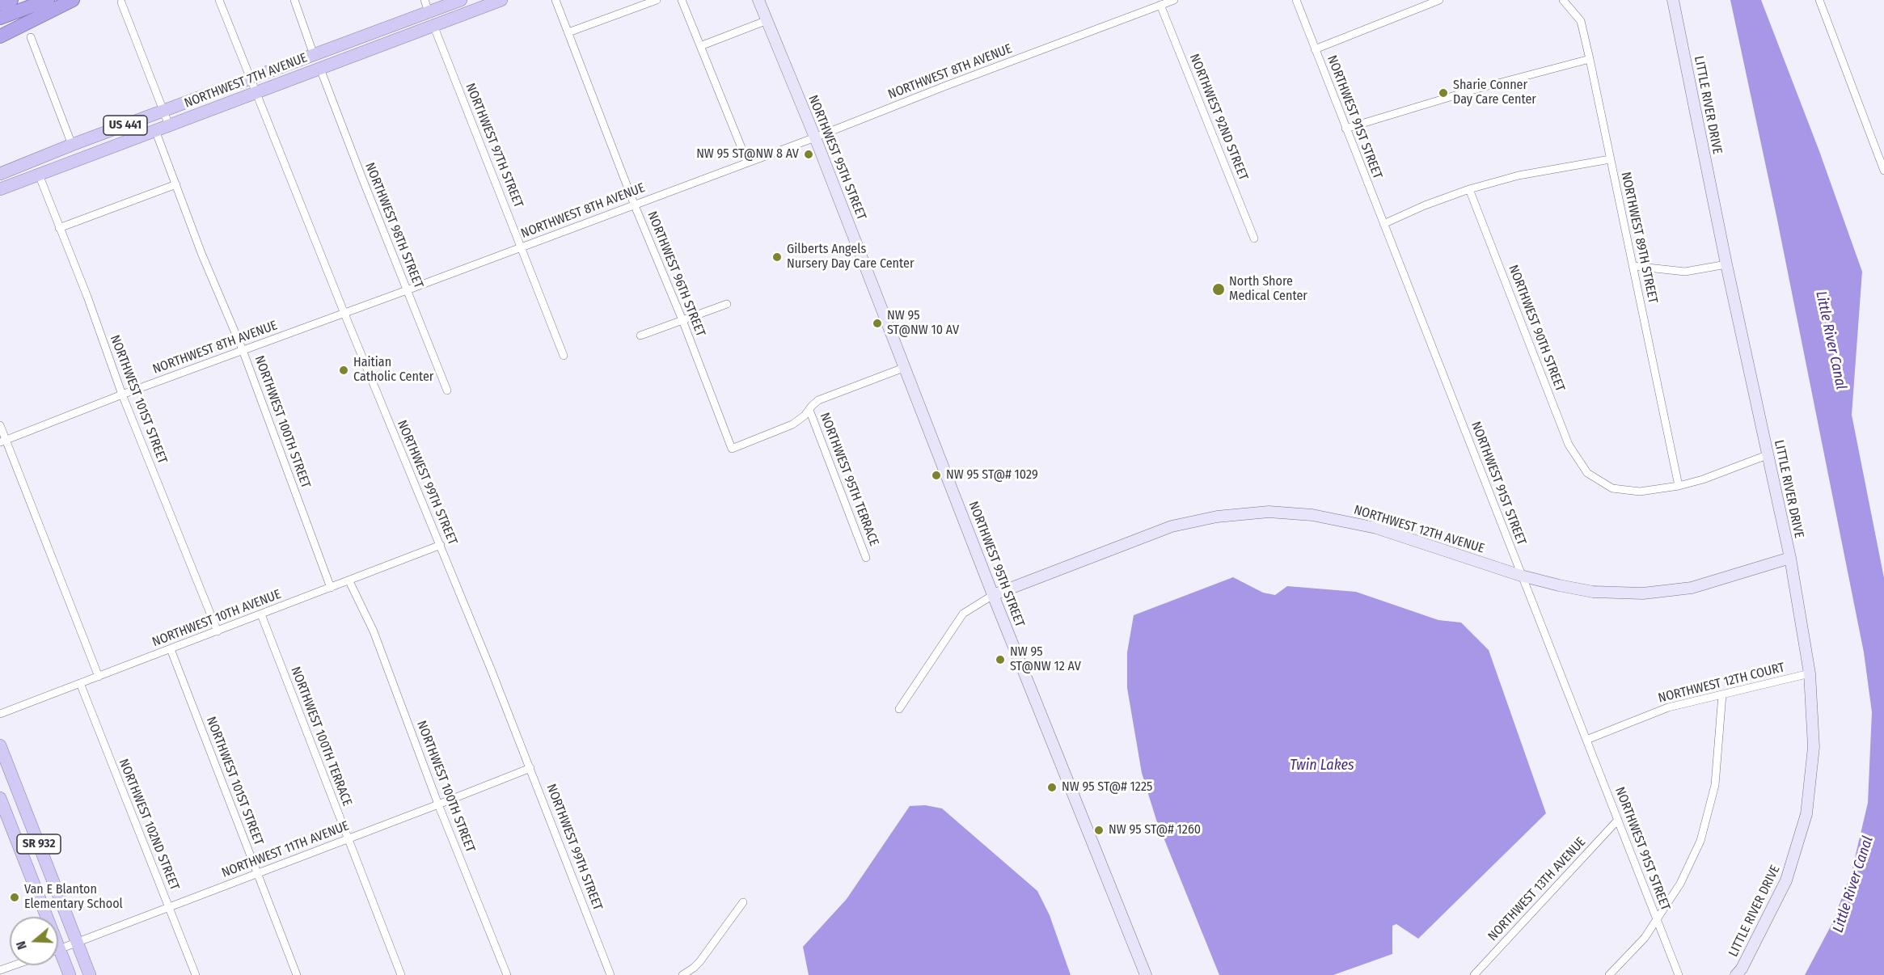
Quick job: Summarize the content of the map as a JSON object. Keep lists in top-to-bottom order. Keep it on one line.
{"streets":{"main road":["NORTHWEST 7TH AVENUE","US 441","SR 932"],"street":["NORTHWEST 8TH AVENUE","LITTLE RIVER DRIVE","NORTHWEST 92ND STREET","NORTHWEST 91ST STREET","NORTHWEST 97TH STREET","NORTHWEST 95TH STREET","NORTHWEST 98TH STREET","NORTHWEST 89TH STREET","NORTHWEST 96TH STREET","NORTHWEST 90TH STREET","NORTHWEST 101ST STREET","NORTHWEST 100TH STREET","NORTHWEST 95TH TERRACE","NORTHWEST 99TH STREET","NORTHWEST 12TH AVENUE","NORTHWEST 10TH AVENUE","NORTHWEST 12TH COURT","NORTHWEST 100TH TERRACE","NORTHWEST 102ND STREET","NORTHWEST 11TH AVENUE","NORTHWEST 13TH AVENUE"]},"crossings":[["NORTHWEST 8TH AVENUE","NORTHWEST 92ND STREET"],["NORTHWEST 8TH AVENUE","NORTHWEST 97TH STREET"],["NORTHWEST 8TH AVENUE","NORTHWEST 95TH STREET"],["NORTHWEST 8TH AVENUE","NORTHWEST 98TH STREET"],["NORTHWEST 8TH AVENUE","NORTHWEST 96TH STREET"],["NORTHWEST 8TH AVENUE","NORTHWEST 101ST STREET"],["NORTHWEST 8TH AVENUE","NORTHWEST 100TH STREET"],["NORTHWEST 8TH AVENUE","NORTHWEST 99TH STREET"],["NORTHWEST 7TH AVENUE","NORTHWEST 97TH STREET"],["NORTHWEST 7TH AVENUE","NORTHWEST 98TH STREET"],["NORTHWEST 7TH AVENUE","NORTHWEST 101ST STREET"],["NORTHWEST 7TH AVENUE","NORTHWEST 100TH STREET"],["NORTHWEST 7TH AVENUE","NORTHWEST 99TH STREET"],["LITTLE RIVER DRIVE","NORTHWEST 12TH AVENUE"],["LITTLE RIVER DRIVE","NORTHWEST 12TH COURT"],["NORTHWEST 91ST STREET","NORTHWEST 12TH AVENUE"],["NORTHWEST 91ST STREET","NORTHWEST 12TH COURT"],["NORTHWEST 91ST STREET","NORTHWEST 13TH AVENUE"],["NORTHWEST 95TH STREET","NORTHWEST 12TH AVENUE"],["NORTHWEST 89TH STREET","NORTHWEST 90TH STREET"],["NORTHWEST 96TH STREET","NORTHWEST 95TH TERRACE"],["NORTHWEST 101ST STREET","NORTHWEST 10TH AVENUE"],["NORTHWEST 101ST STREET","NORTHWEST 11TH AVENUE"],["NORTHWEST 100TH STREET","NORTHWEST 10TH AVENUE"],["NORTHWEST 100TH STREET","NORTHWEST 11TH AVENUE"],["NORTHWEST 99TH STREET","NORTHWEST 10TH AVENUE"],["NORTHWEST 99TH STREET","NORTHWEST 11TH AVENUE"],["NORTHWEST 10TH AVENUE","NORTHWEST 100TH TERRACE"],["NORTHWEST 10TH AVENUE","NORTHWEST 102ND STREET"],["NORTHWEST 100TH TERRACE","NORTHWEST 11TH AVENUE"],["NORTHWEST 102ND STREET","NORTHWEST 11TH AVENUE"],["SR 932","NORTHWEST 11TH AVENUE"]],"water":["Little River Canal","Twin Lakes"],"places":["Sharie Conner Day Care Center","NW 95 ST@NW 8 AV","Gilberts Angels Nursery Day Care Center","North Shore Medical Center","NW 95 ST@NW 10 AV","Haitian Catholic Center","NW 95 ST@# 1029","NW 95 ST@NW 12 AV","NW 95 ST@# 1225","NW 95 ST@# 1260","Van E Blanton Elementary School"],"north":"left"}
